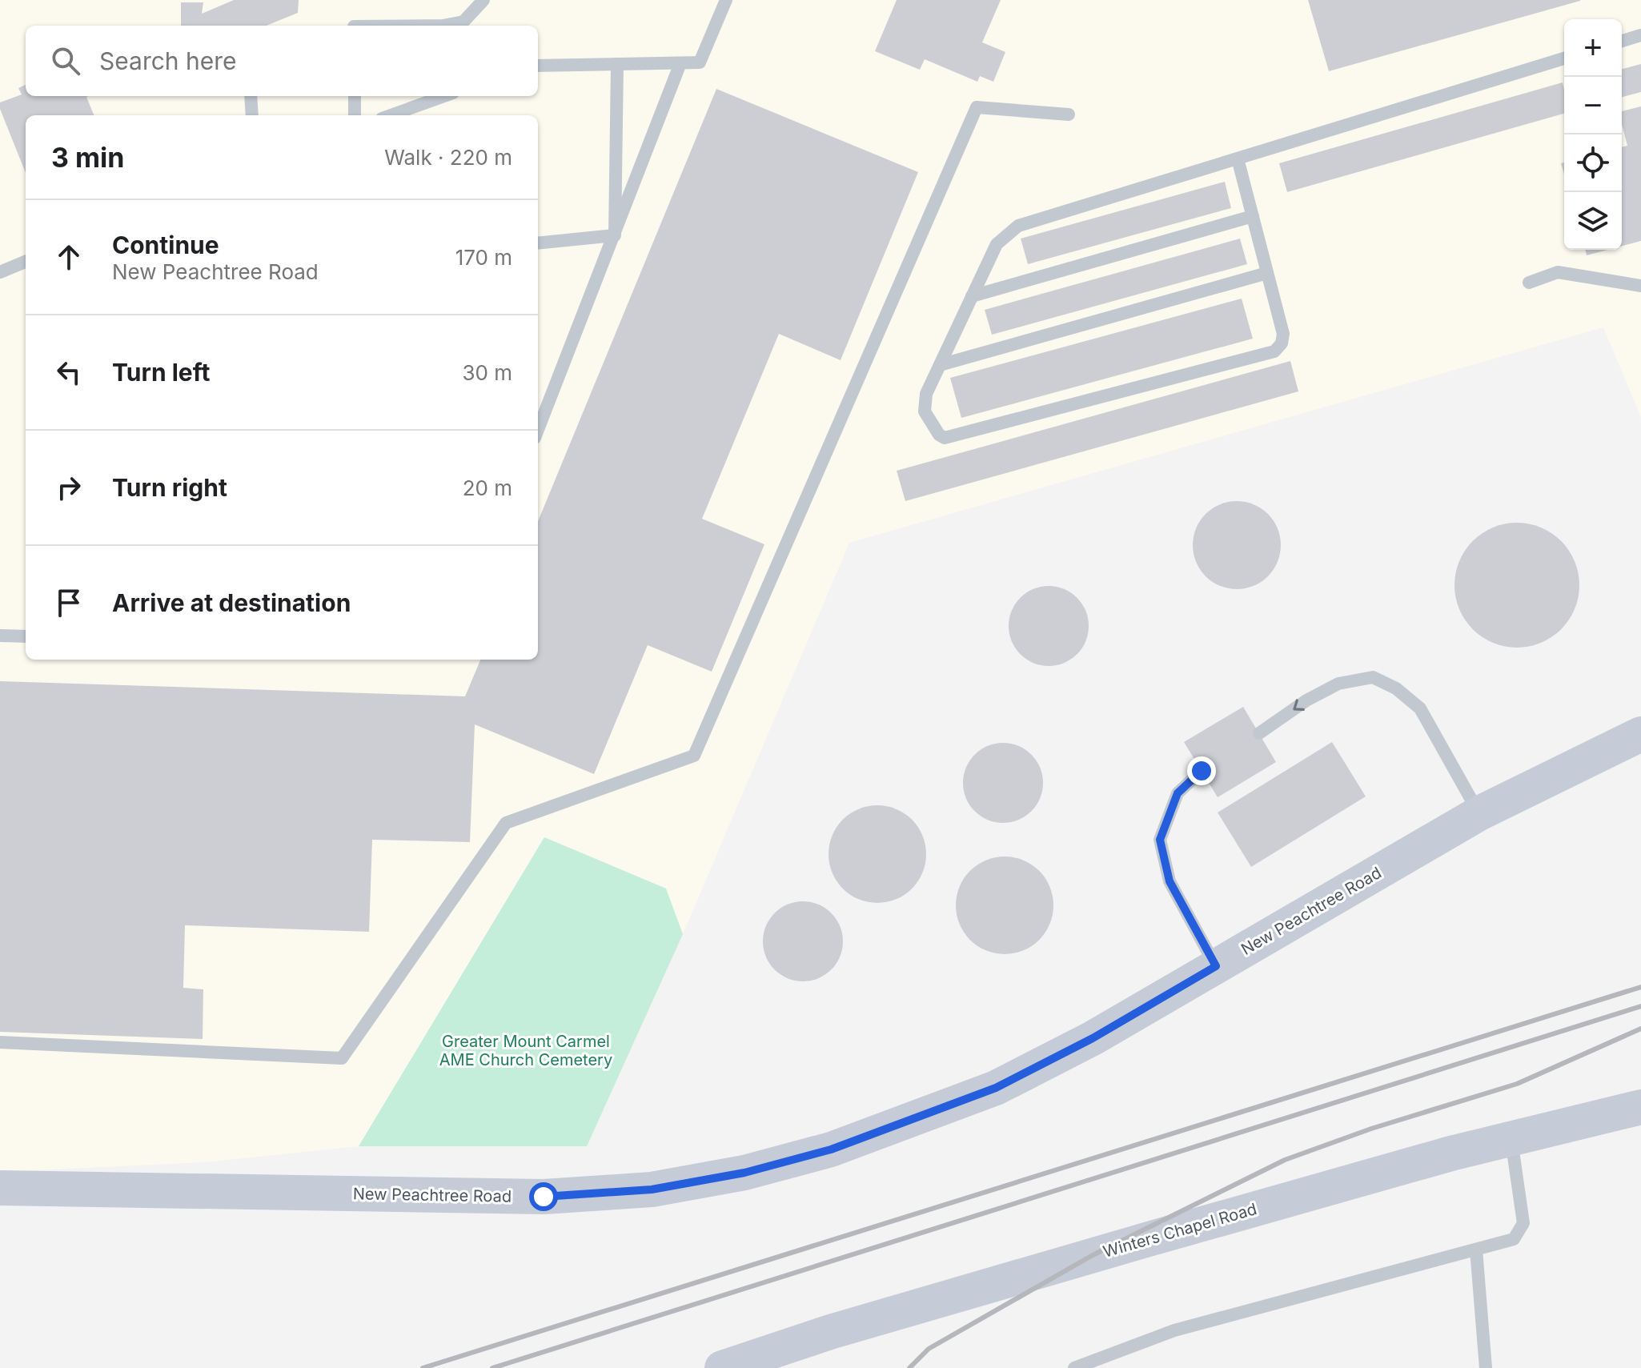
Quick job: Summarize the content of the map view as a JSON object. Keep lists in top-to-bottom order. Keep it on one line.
{"streets":{"street":["New Peachtree Road","Winters Chapel Road"]},"parks":["Greater Mount Carmel AME Church Cemetery"],"page":{"map_buttons":["+","−"],"search":"Search here","heading":["3 min","Walk · 220 m"],"list":[["Continue","New Peachtree Road","170 m"],["Turn left","30 m"],["Turn right","20 m"],"Arrive at destination"]}}
